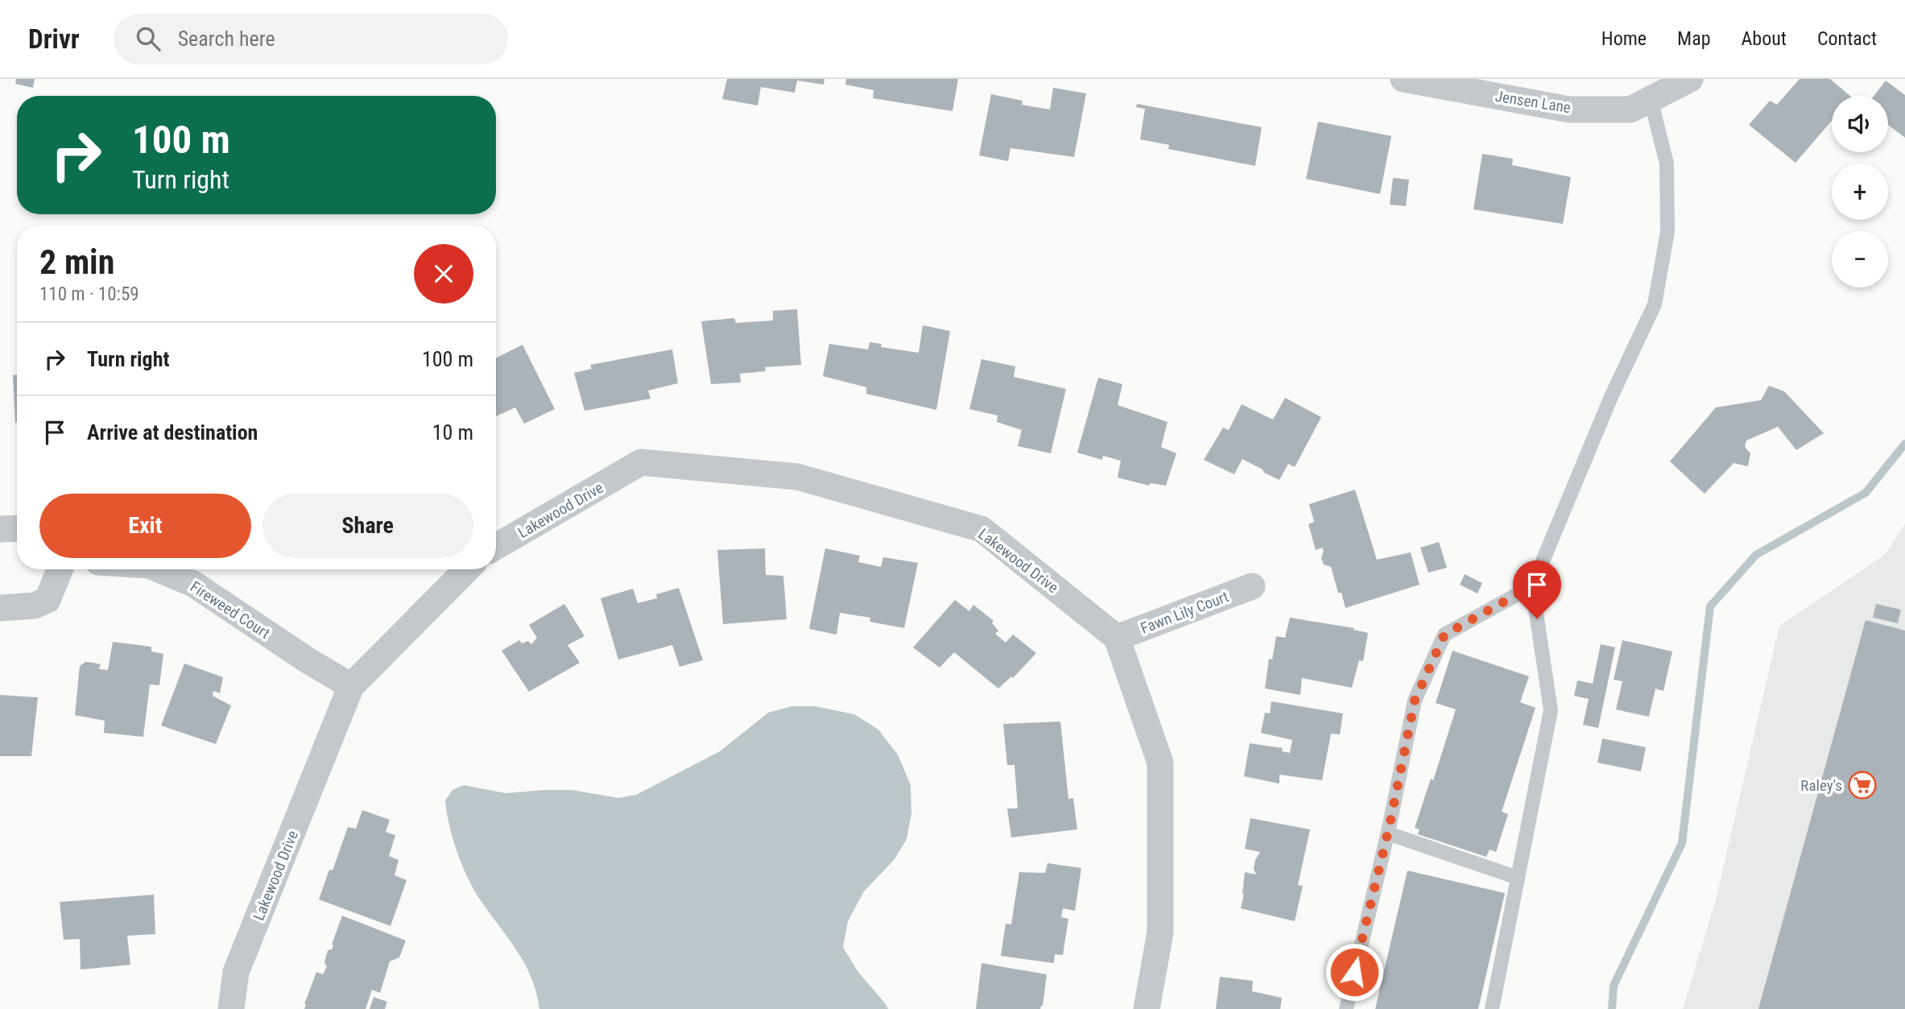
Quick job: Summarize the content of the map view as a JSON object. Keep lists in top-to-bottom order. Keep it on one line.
{"streets":{"street":["Jensen Lane","Lakewood Drive","Fireweed Court","Fawn Lily Court"]},"crossings":[["Lakewood Drive","Fireweed Court"],["Lakewood Drive","Fawn Lily Court"]],"places":{"supermarket":["Raley's"]},"page":{"header":"Drivr","search":"Search here","nav":["Home","Map","About","Contact"],"map_buttons":["+","−"],"turn":["100 m","Turn right"],"heading":["2 min","110 m · 10:59"],"list":[{"name":"Turn right","value":"100 m"},{"name":"Arrive at destination","value":"10 m"}],"buttons":["Exit","Share"]}}
